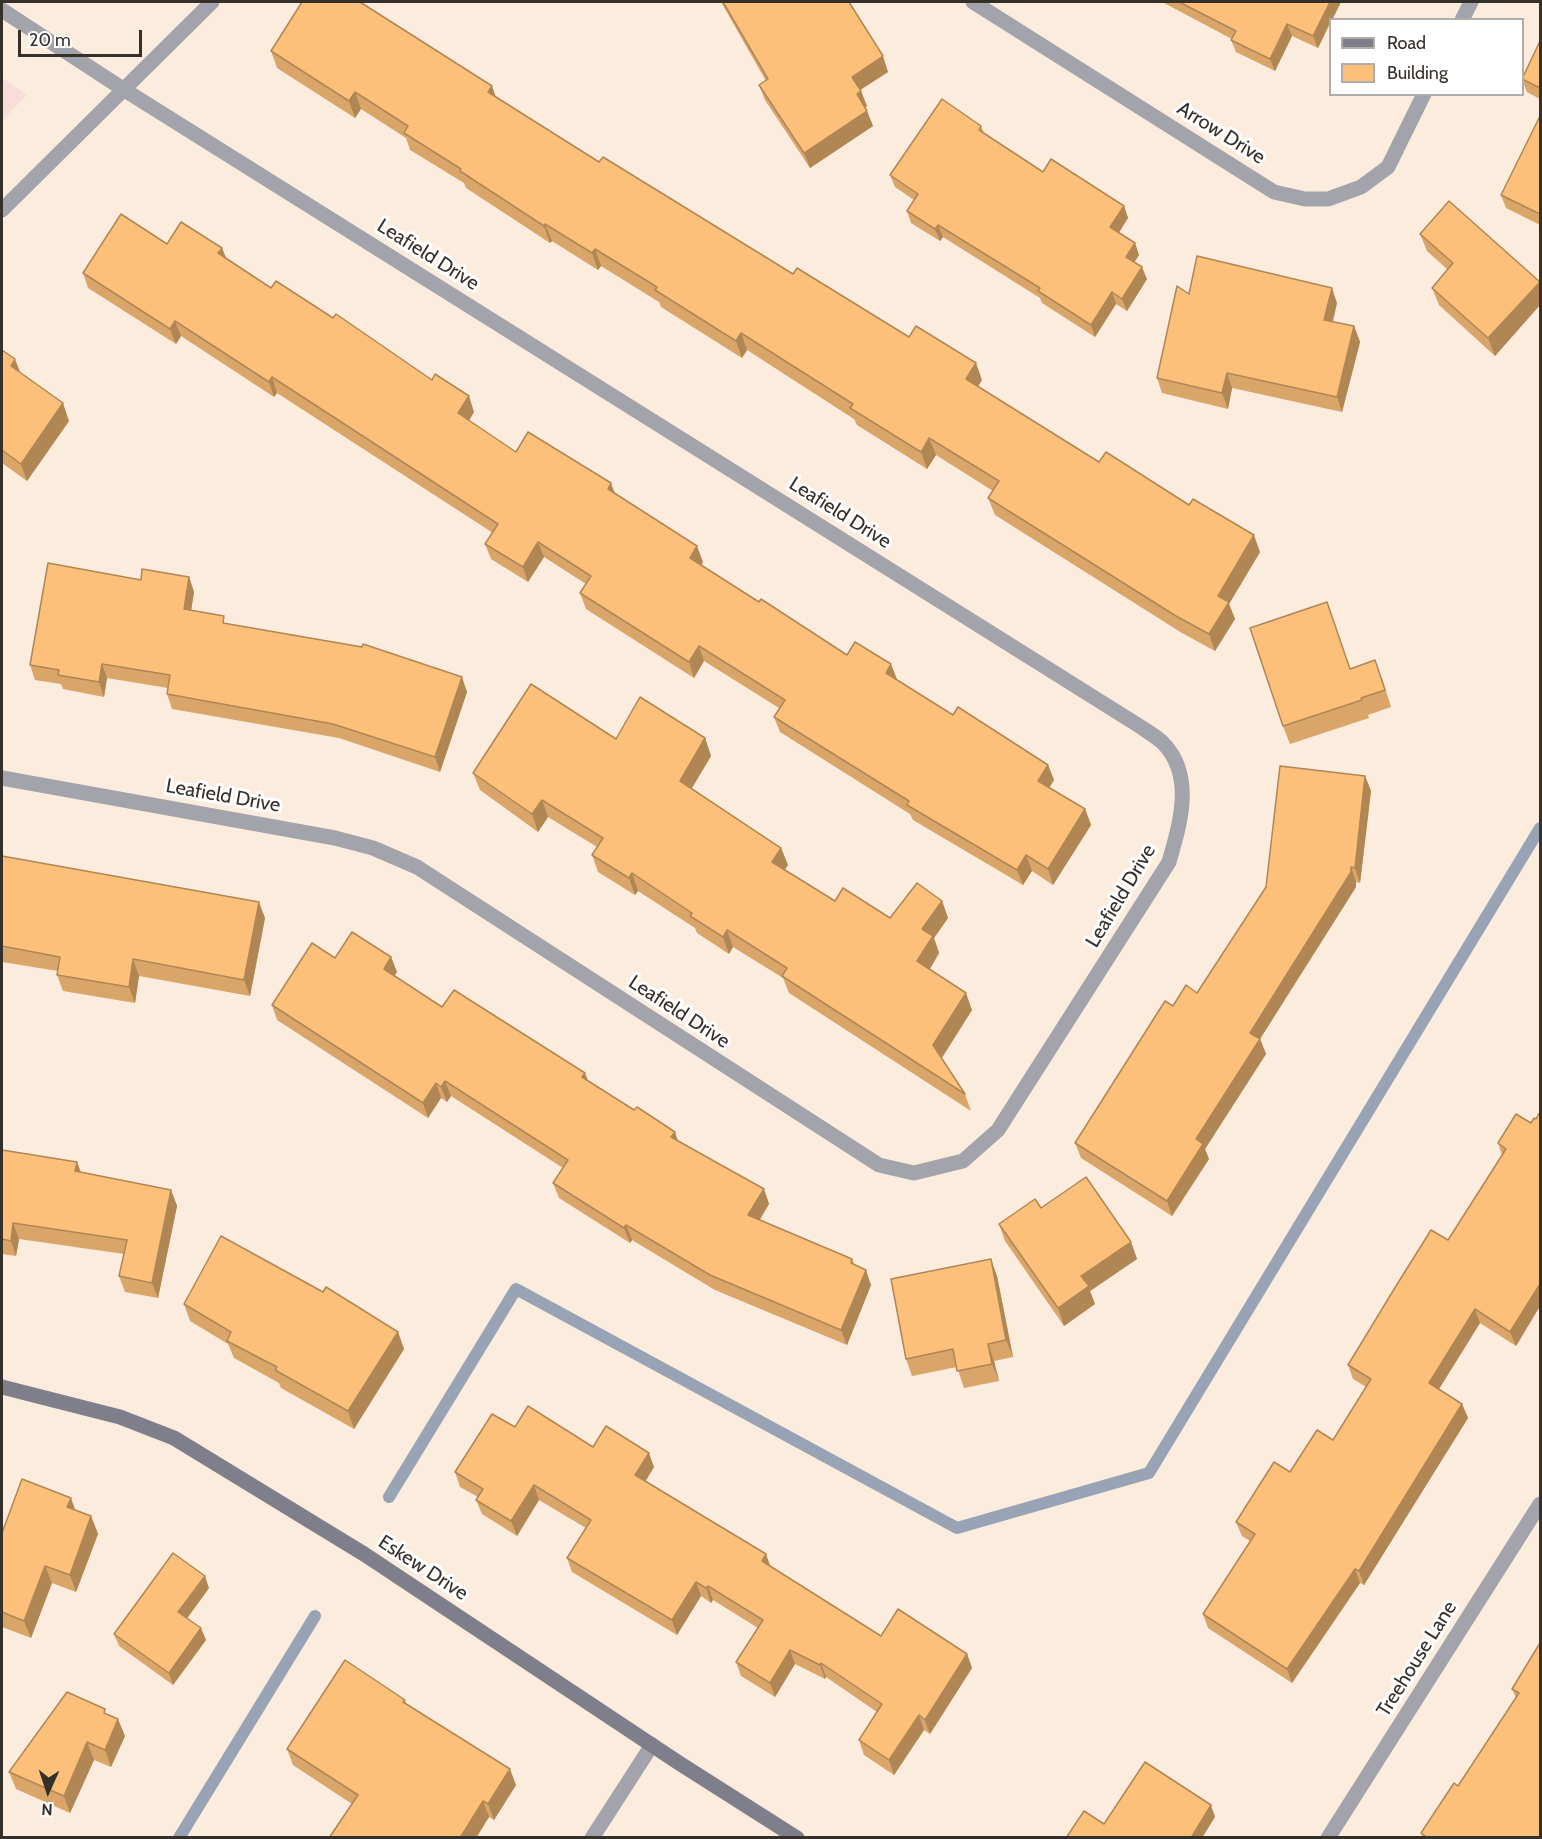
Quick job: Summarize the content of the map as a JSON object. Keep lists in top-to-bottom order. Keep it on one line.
{"streets":{"street":["Arrow Drive","Leafield Drive","Eskew Drive","Treehouse Lane"]},"legend":["Road","Building"],"scale_bar":"20 m","north":"bottom"}
